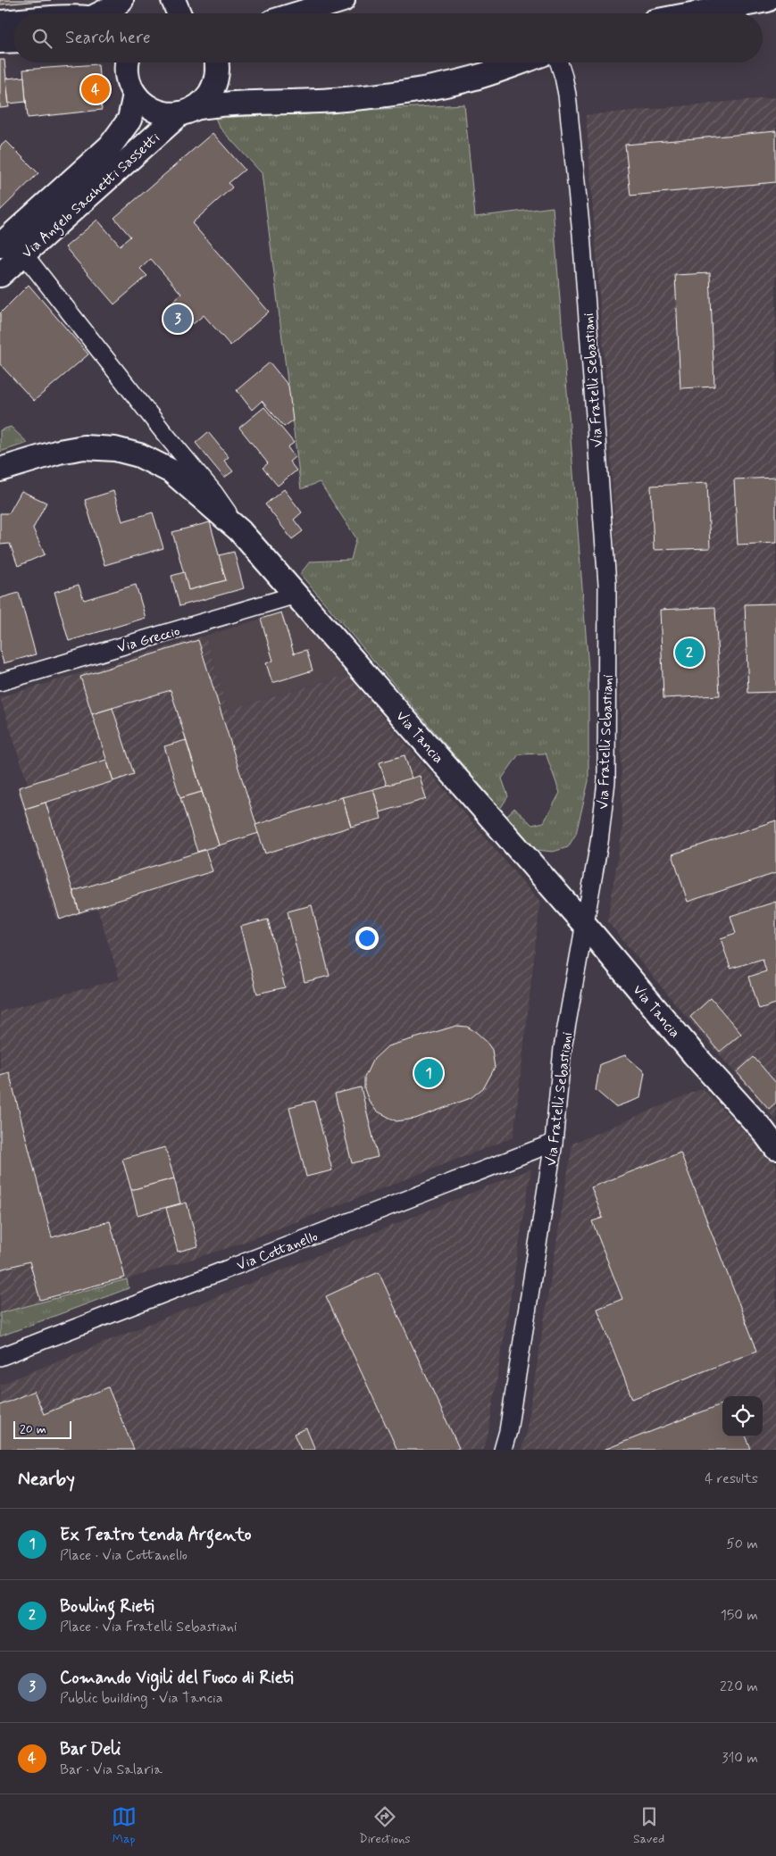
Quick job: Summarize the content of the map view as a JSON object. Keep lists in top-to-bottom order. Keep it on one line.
{"streets":{"main road":["Via Angelo Sacchetti Sassetti","Via Tancia"],"street":["Via Fratelli Sebastiani","Via Greccio","Via Cottanello"]},"crossings":[["Via Fratelli Sebastiani","Via Tancia"],["Via Fratelli Sebastiani","Via Cottanello"],["Via Greccio","Via Tancia"]],"scale_bar":"20 m","page":{"search":"Search here","pins":["4","3","2","1"],"scale":"20 m","heading":["Nearby","4 results"],"list":[{"mark":"1","name":"Ex Teatro tenda Argento","note":"Place · Via Cottanello","value":"50 m"},{"mark":"2","name":"Bowling Rieti","note":"Place · Via Fratelli Sebastiani","value":"150 m"},{"mark":"3","name":"Comando Vigili del Fuoco di Rieti","note":"Public building · Via Tancia","value":"220 m"},{"mark":"4","name":"Bar Deli","note":"Bar · Via Salaria","value":"310 m"}],"nav":["Map","Directions","Saved"]}}
